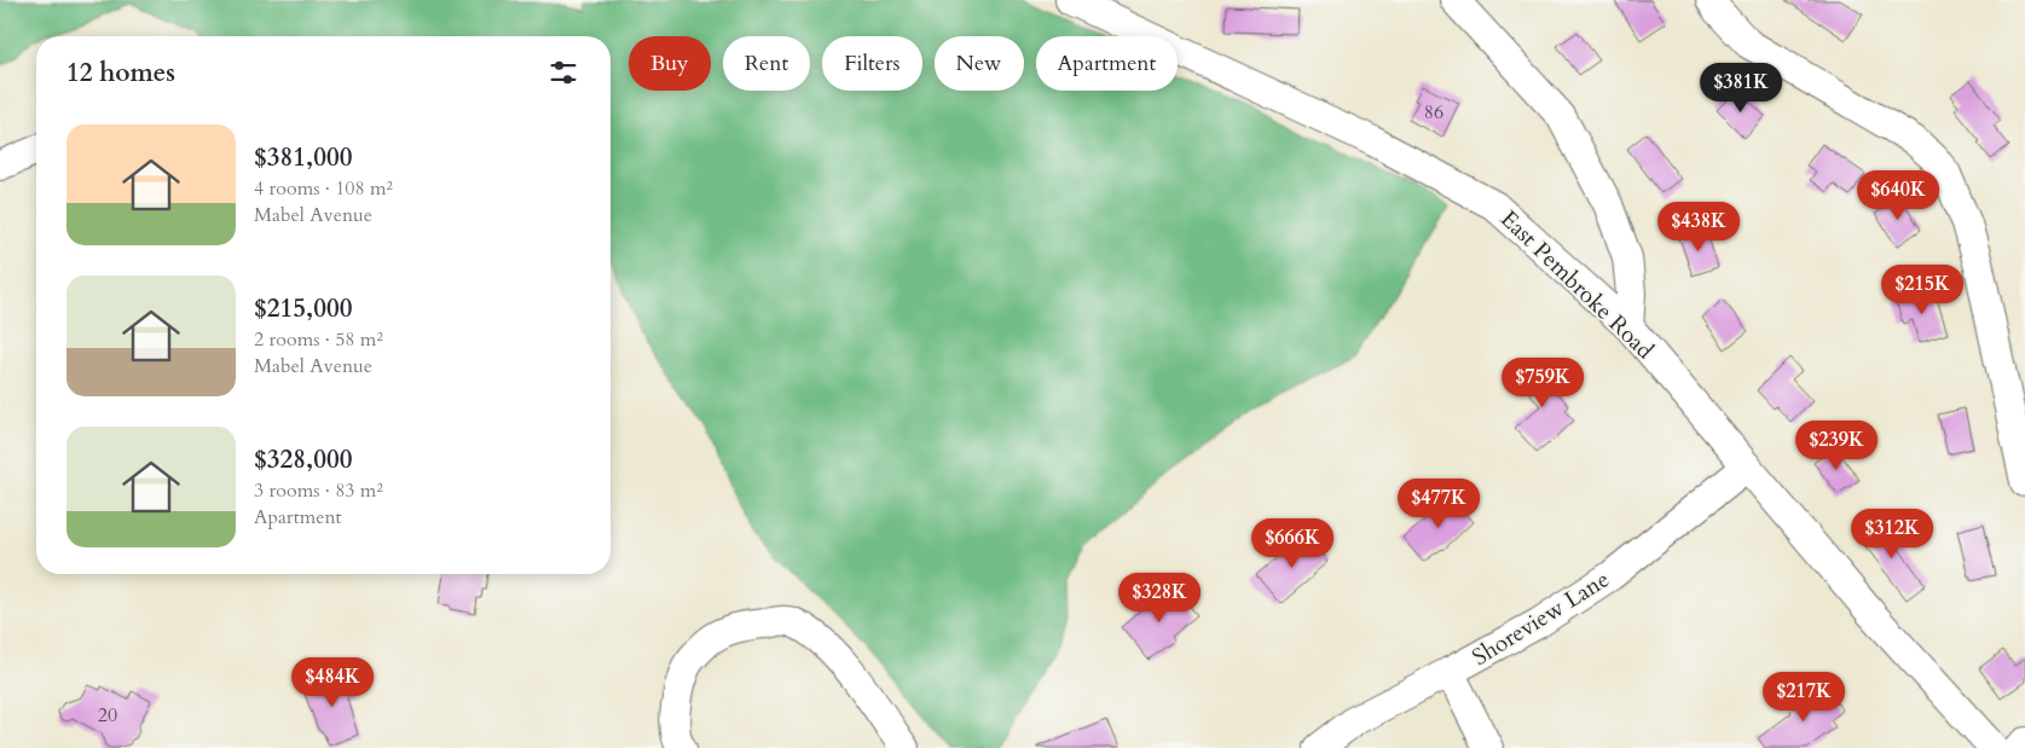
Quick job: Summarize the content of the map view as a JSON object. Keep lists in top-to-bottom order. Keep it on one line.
{"streets":{"street":["East Pembroke Road","Shoreview Lane"]},"crossings":[["East Pembroke Road","Shoreview Lane"]],"house_numbers":["86","20"],"page":{"chip":["Buy","Rent","Filters","New","Apartment"],"heading":"12 homes","price":["$381K","$640K","$438K","$215K","$759K","$239K","$477K","$312K","$666K","$328K","$484K","$217K"],"list":[{"name":"$381,000","note":"4 rooms · 108 m² · Mabel Avenue"},{"name":"$215,000","note":"2 rooms · 58 m² · Mabel Avenue"},{"name":"$328,000","note":"3 rooms · 83 m² · Apartment"}]}}
